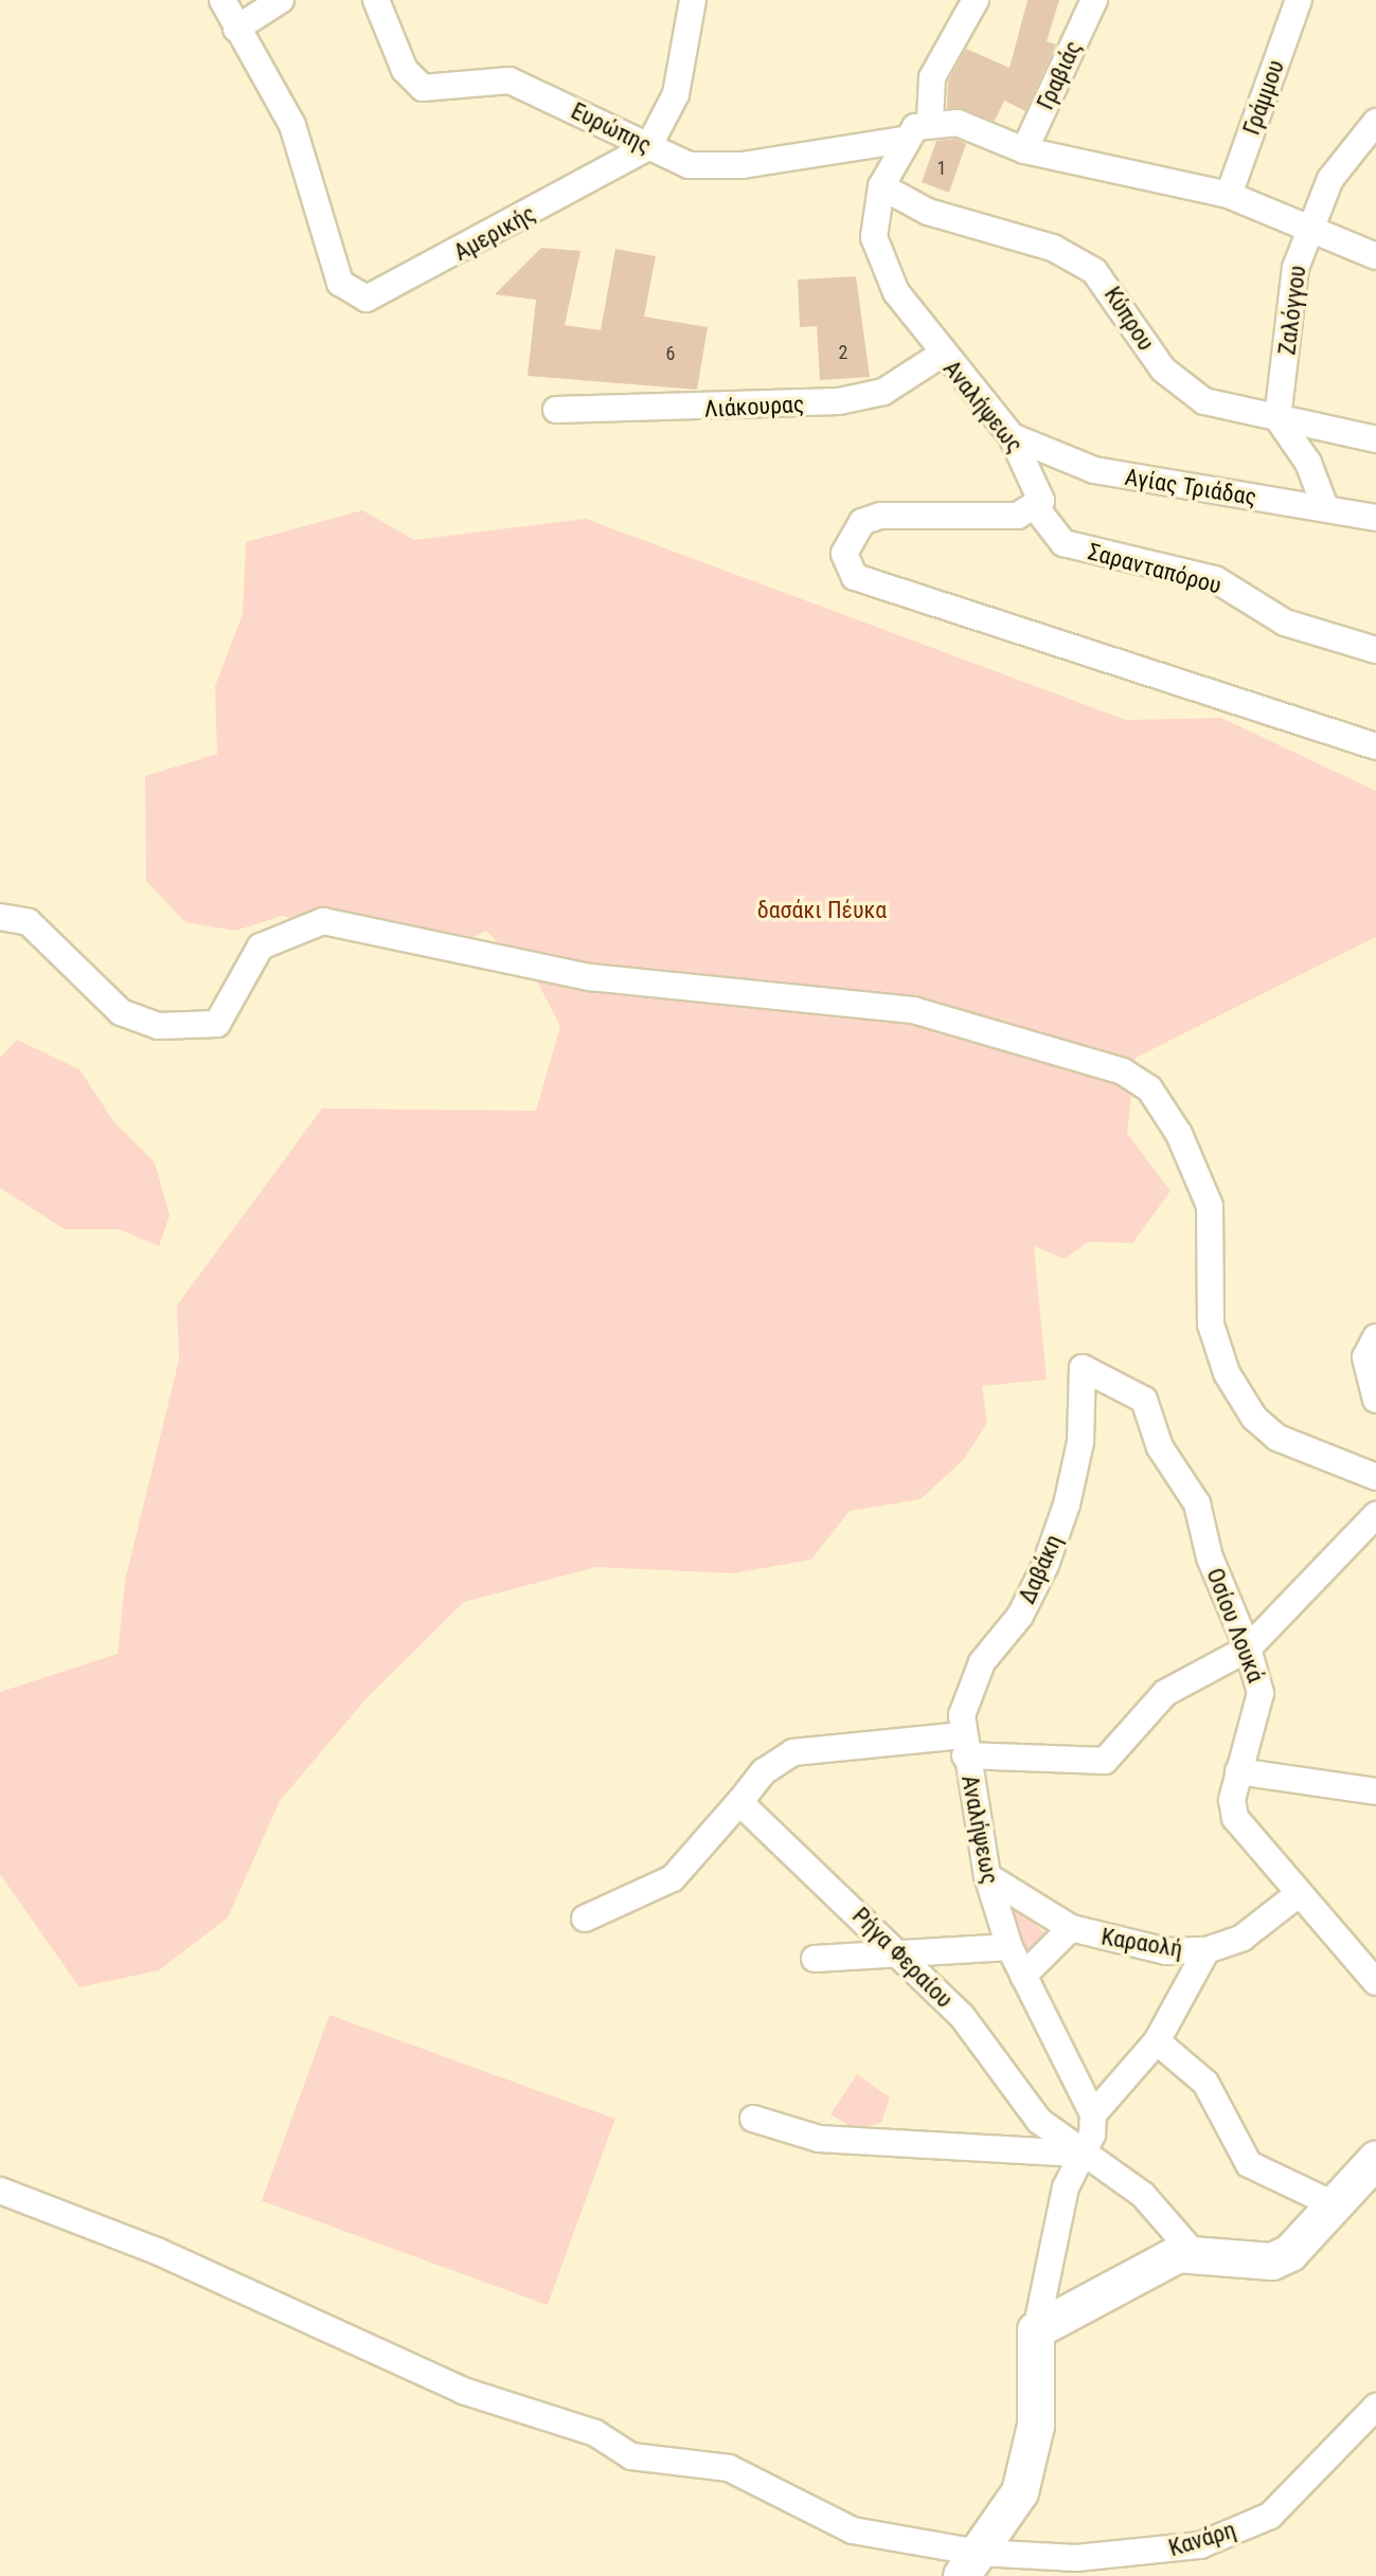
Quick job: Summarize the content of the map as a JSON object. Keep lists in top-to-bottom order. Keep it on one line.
{"streets":{"street":["Γραβιάς","Γράμμου","Ευρώπης","Αμερικής","Ζαλόγγου","Κύπρου","Λιάκουρας","Αναλήψεως","Αγίας Τριάδας","Σαρανταπόρου","Δαβάκη","Οσίου Λουκά","Καραολή","Ρήγα Φεραίου","Κανάρη"]},"crossings":[["Ευρώπης","Αμερικής"],["Ευρώπης","Αναλήψεως"],["Ζαλόγγου","Κύπρου"],["Κύπρου","Αναλήψεως"],["Λιάκουρας","Αναλήψεως"],["Αναλήψεως","Αγίας Τριάδας"],["Αναλήψεως","Σαρανταπόρου"],["Αναλήψεως","Δαβάκη"],["Αναλήψεως","Οσίου Λουκά"],["Αναλήψεως","Καραολή"],["Δαβάκη","Οσίου Λουκά"],["Οσίου Λουκά","Καραολή"]],"parks":["δασάκι Πέυκα"],"house_numbers":["1","2","6"]}
